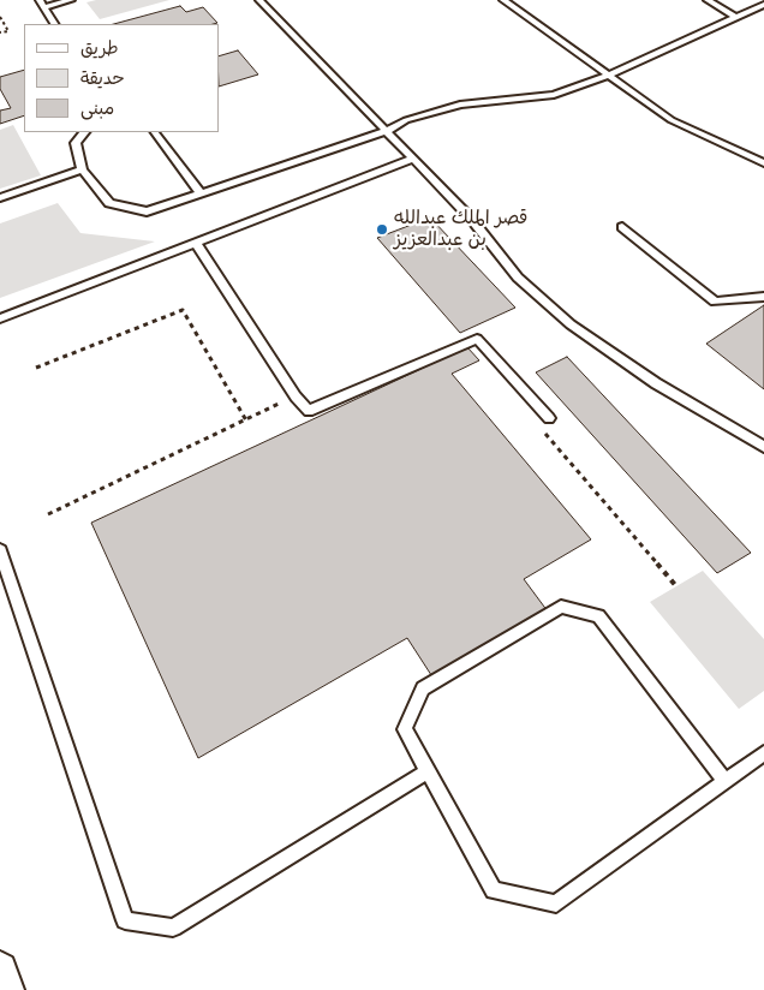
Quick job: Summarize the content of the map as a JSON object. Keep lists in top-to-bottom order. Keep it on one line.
{"places":["قصر الملك عبدالله بن عبدالعزيز"],"legend":["طريق","حديقة","مبنى"]}
